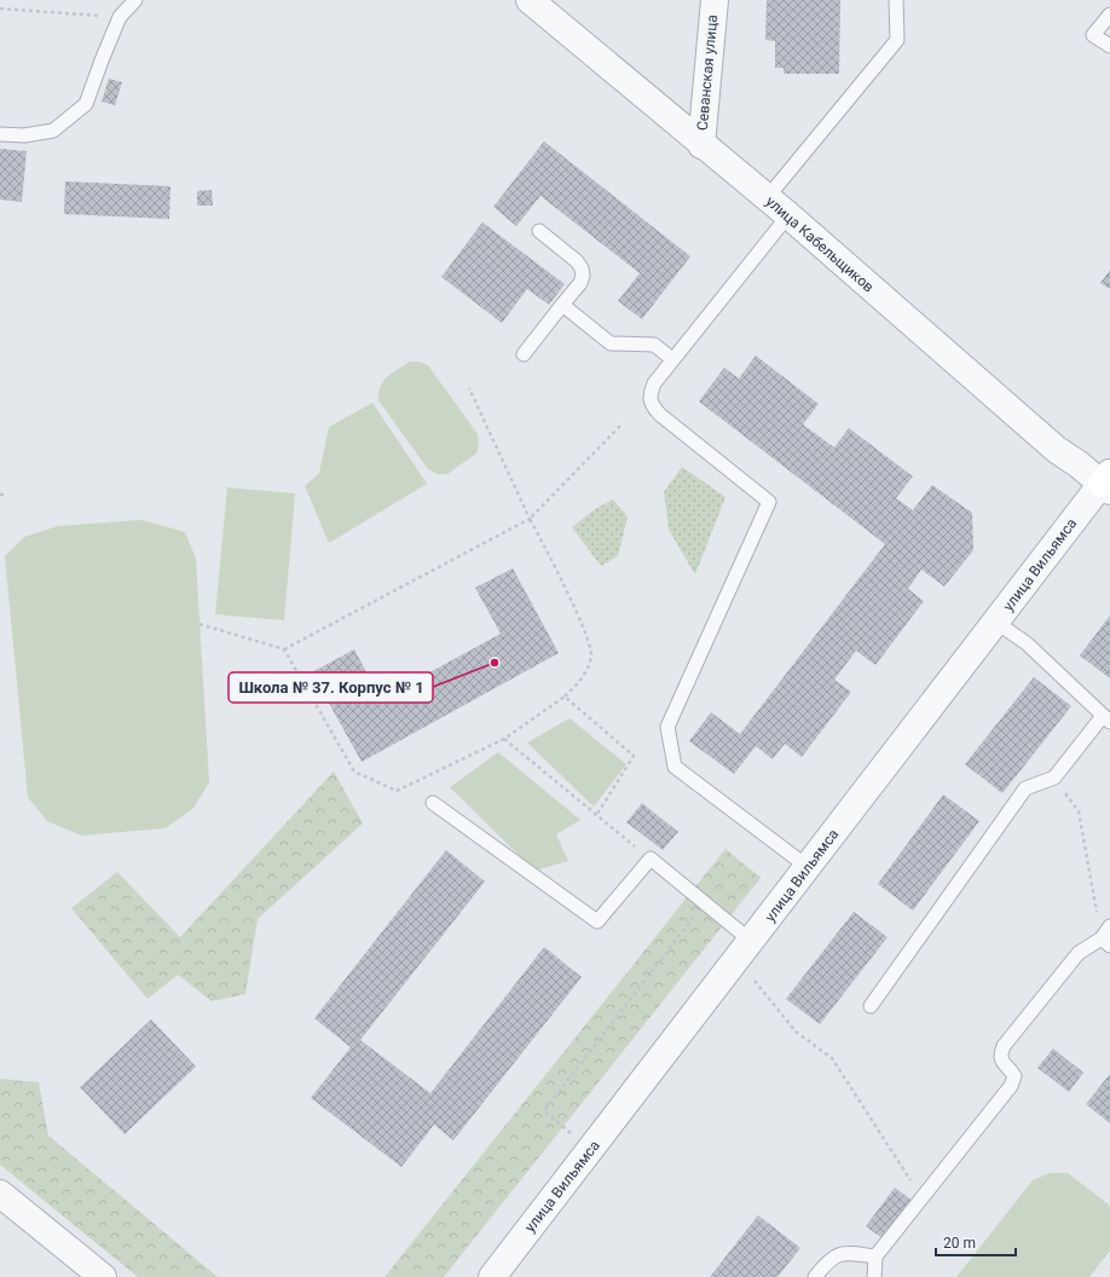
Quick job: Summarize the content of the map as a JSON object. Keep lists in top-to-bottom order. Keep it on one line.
{"streets":{"street":["Севанская улица","улица Кабельщиков","улица Вильямса"]},"crossings":[["Севанская улица","улица Кабельщиков"],["улица Кабельщиков","улица Вильямса"]],"places":["Школа № 37. Корпус № 1"],"scale_bar":"20 m"}
